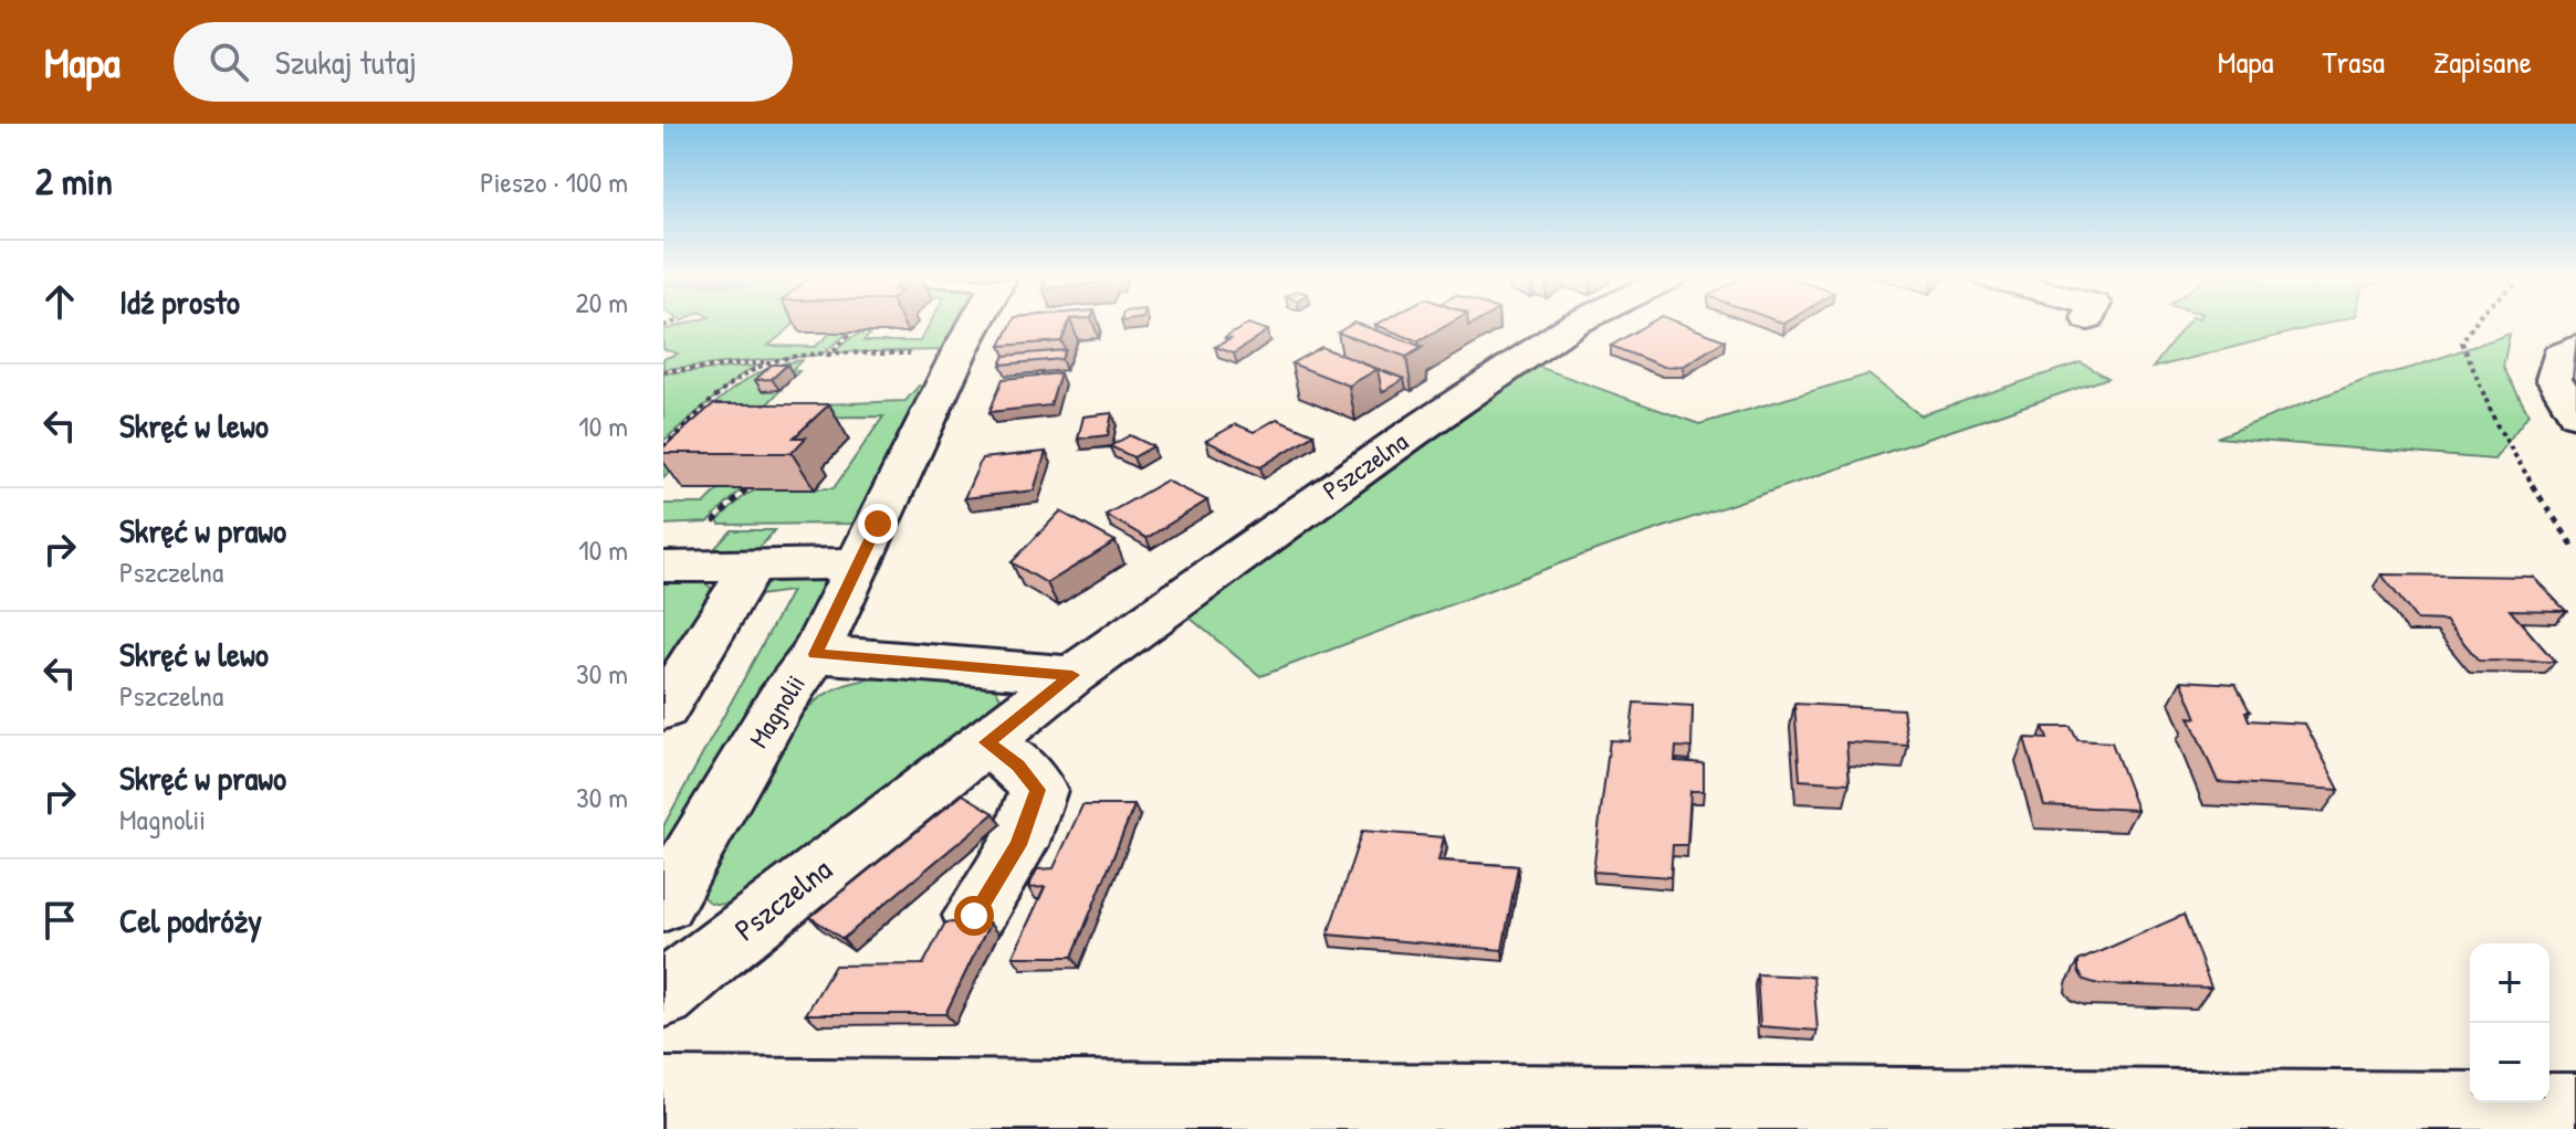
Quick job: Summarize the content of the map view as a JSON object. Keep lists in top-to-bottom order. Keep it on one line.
{"streets":{"street":["Pszczelna","Magnolii"]},"page":{"header":"Mapa","search":"Szukaj tutaj","nav":["Mapa","Trasa","Zapisane"],"heading":["2 min","Pieszo · 100 m"],"list":[["Idź prosto","20 m"],["Skręć w lewo","10 m"],["Skręć w prawo","Pszczelna","10 m"],["Skręć w lewo","Pszczelna","30 m"],["Skręć w prawo","Magnolii","30 m"],"Cel podróży"],"map_buttons":["+","−"]}}
